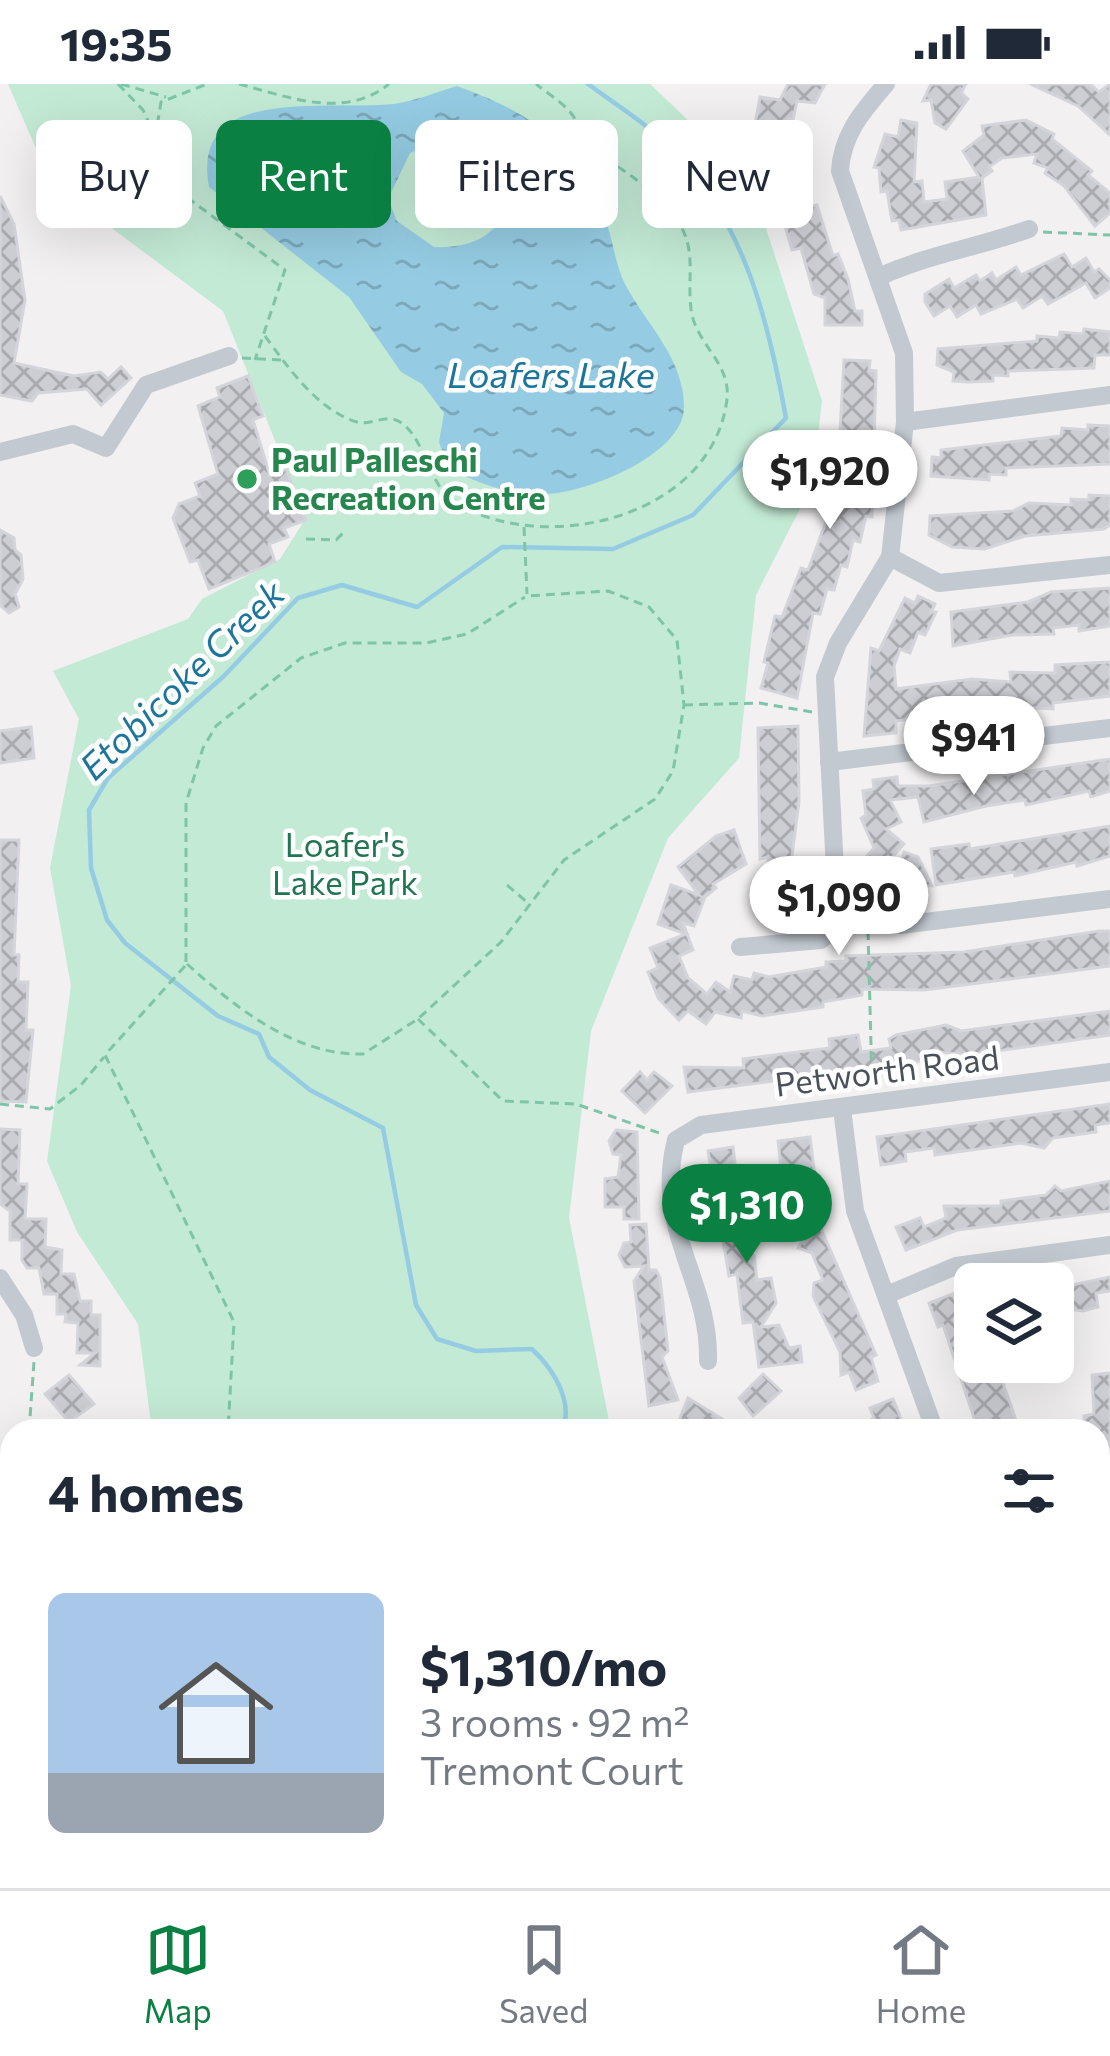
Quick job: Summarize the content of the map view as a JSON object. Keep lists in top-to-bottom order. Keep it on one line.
{"streets":{"street":["Petworth Road"]},"water":["Loafers Lake","Etobicoke Creek"],"parks":["Loafer's Lake Park"],"places":["Paul Palleschi Recreation Centre"],"page":{"status":"19:35","chip":["Buy","Rent","Filters","New"],"price":["$1,920","$941","$1,090","$1,310"],"heading":"4 homes","list":[{"name":"$1,310/mo","note":"3 rooms · 92 m² · Tremont Court"}],"tabs":["Map","Saved","Home"]}}
